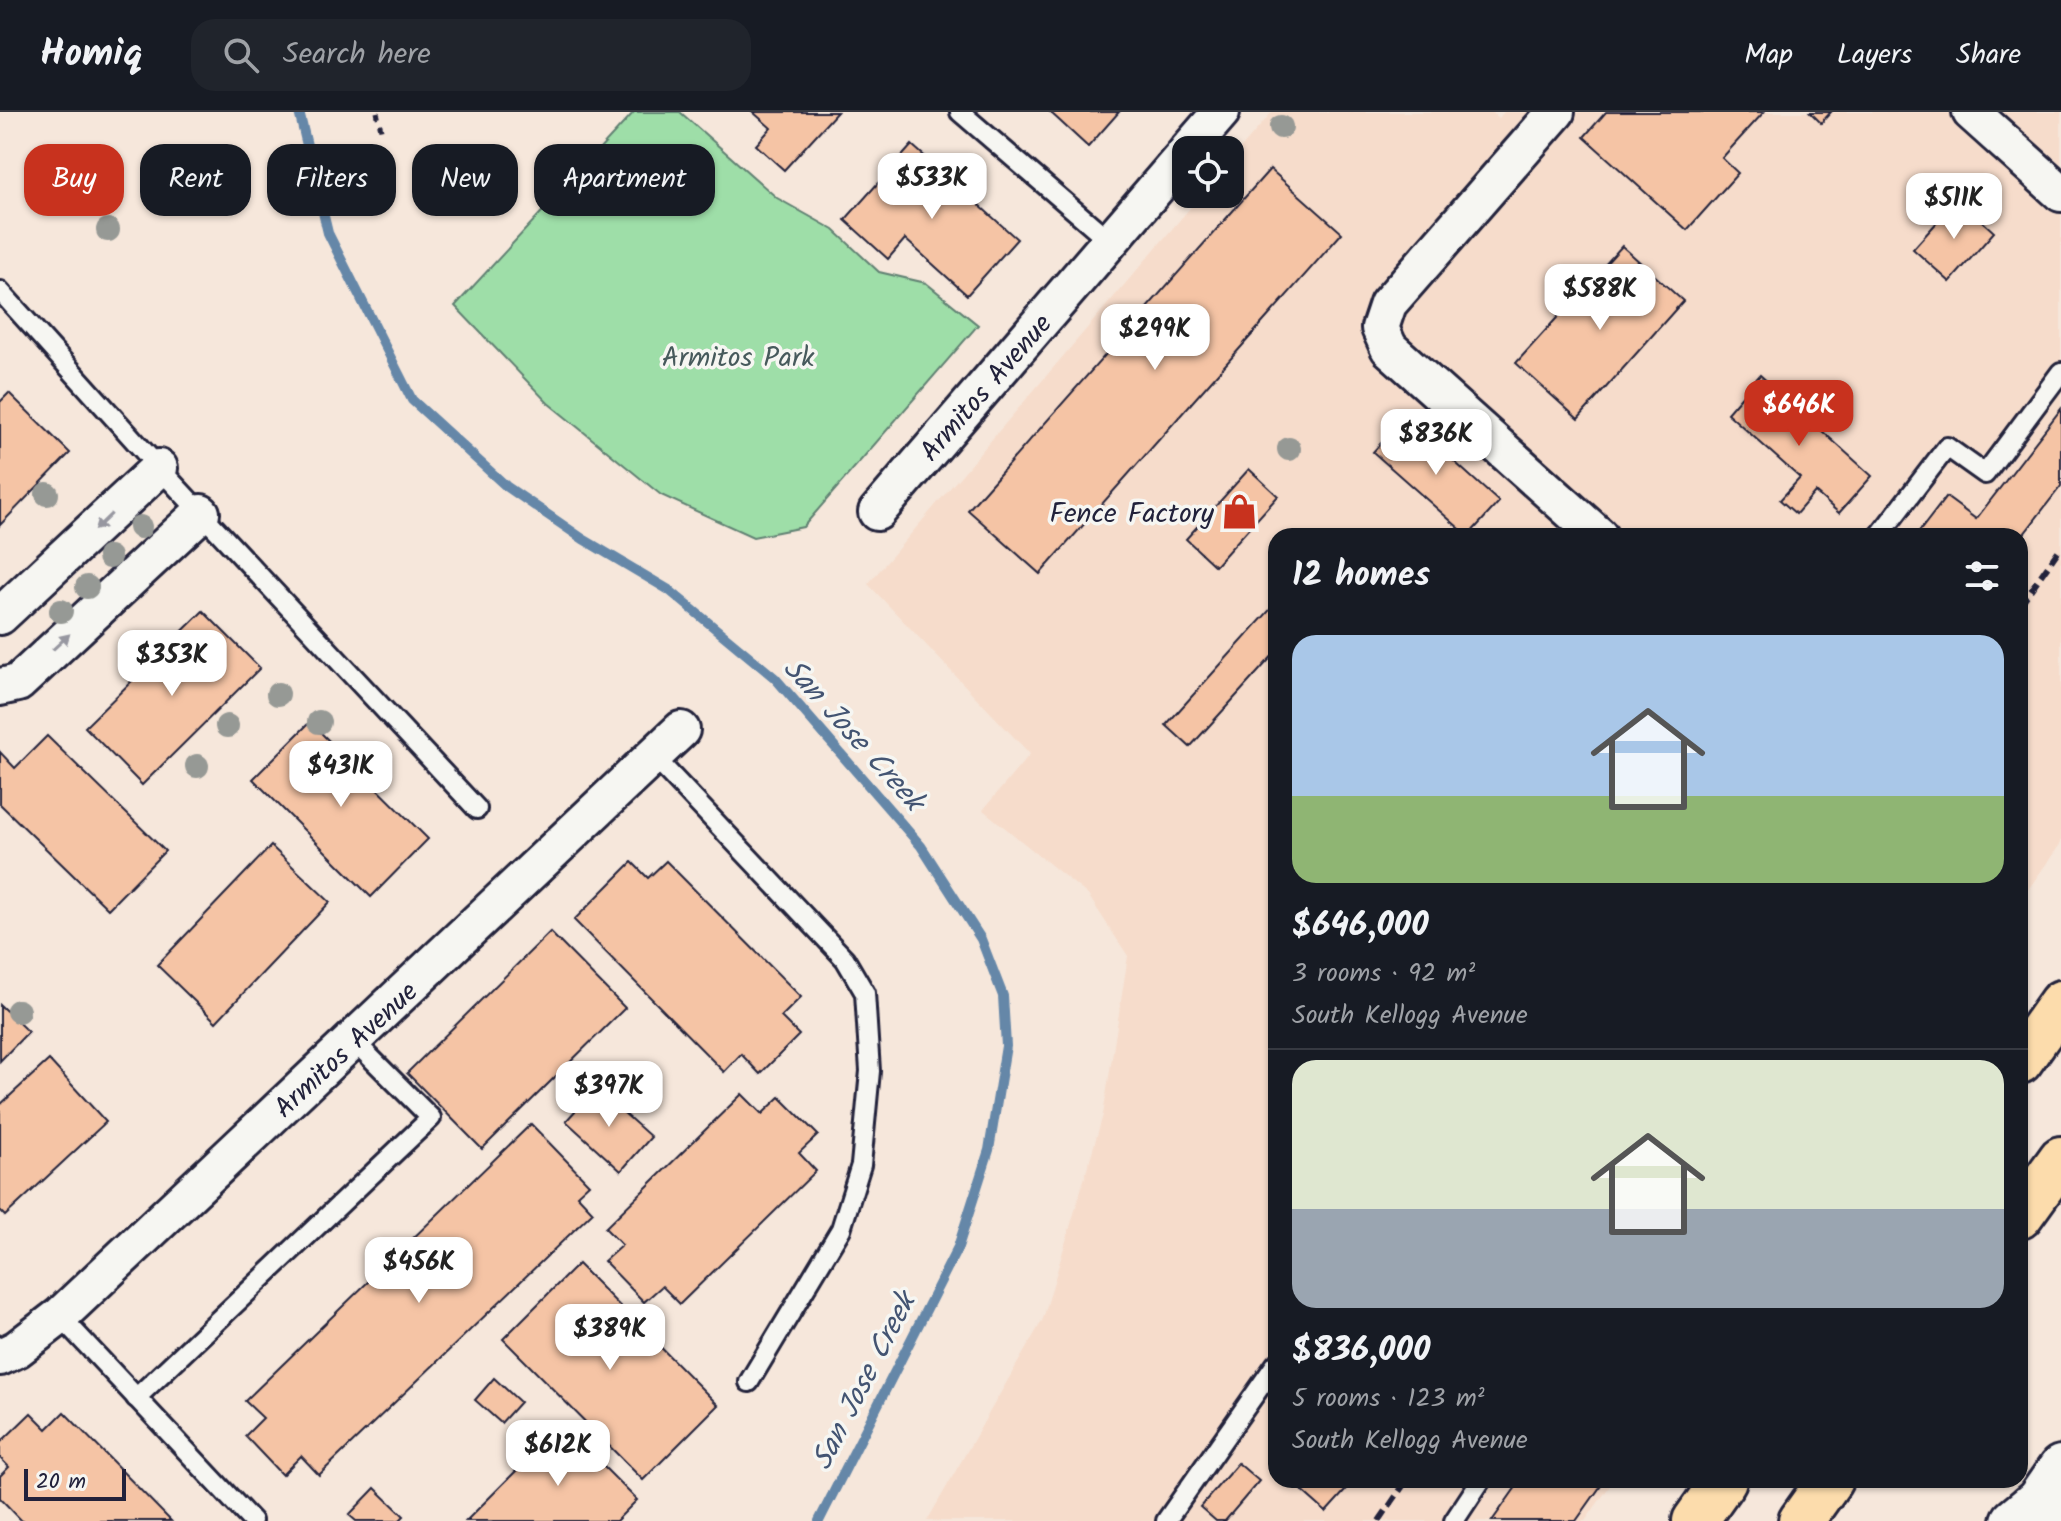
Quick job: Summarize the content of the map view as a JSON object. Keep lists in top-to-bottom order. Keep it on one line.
{"streets":{"street":["Armitos Avenue"]},"water":["San Jose Creek"],"parks":["Armitos Park"],"places":{"shop":["Fence Factory"]},"scale_bar":"20 m","page":{"header":"Homiq","search":"Search here","nav":["Map","Layers","Share"],"chip":["Buy","Rent","Filters","New","Apartment"],"price":["$533K","$511K","$588K","$299K","$646K","$836K","$353K","$431K","$397K","$456K","$389K","$612K"],"heading":"12 homes","list":[{"name":"$646,000","note":"3 rooms · 92 m² · South Kellogg Avenue"},{"name":"$836,000","note":"5 rooms · 123 m² · South Kellogg Avenue"}],"scale":"20 m"}}
